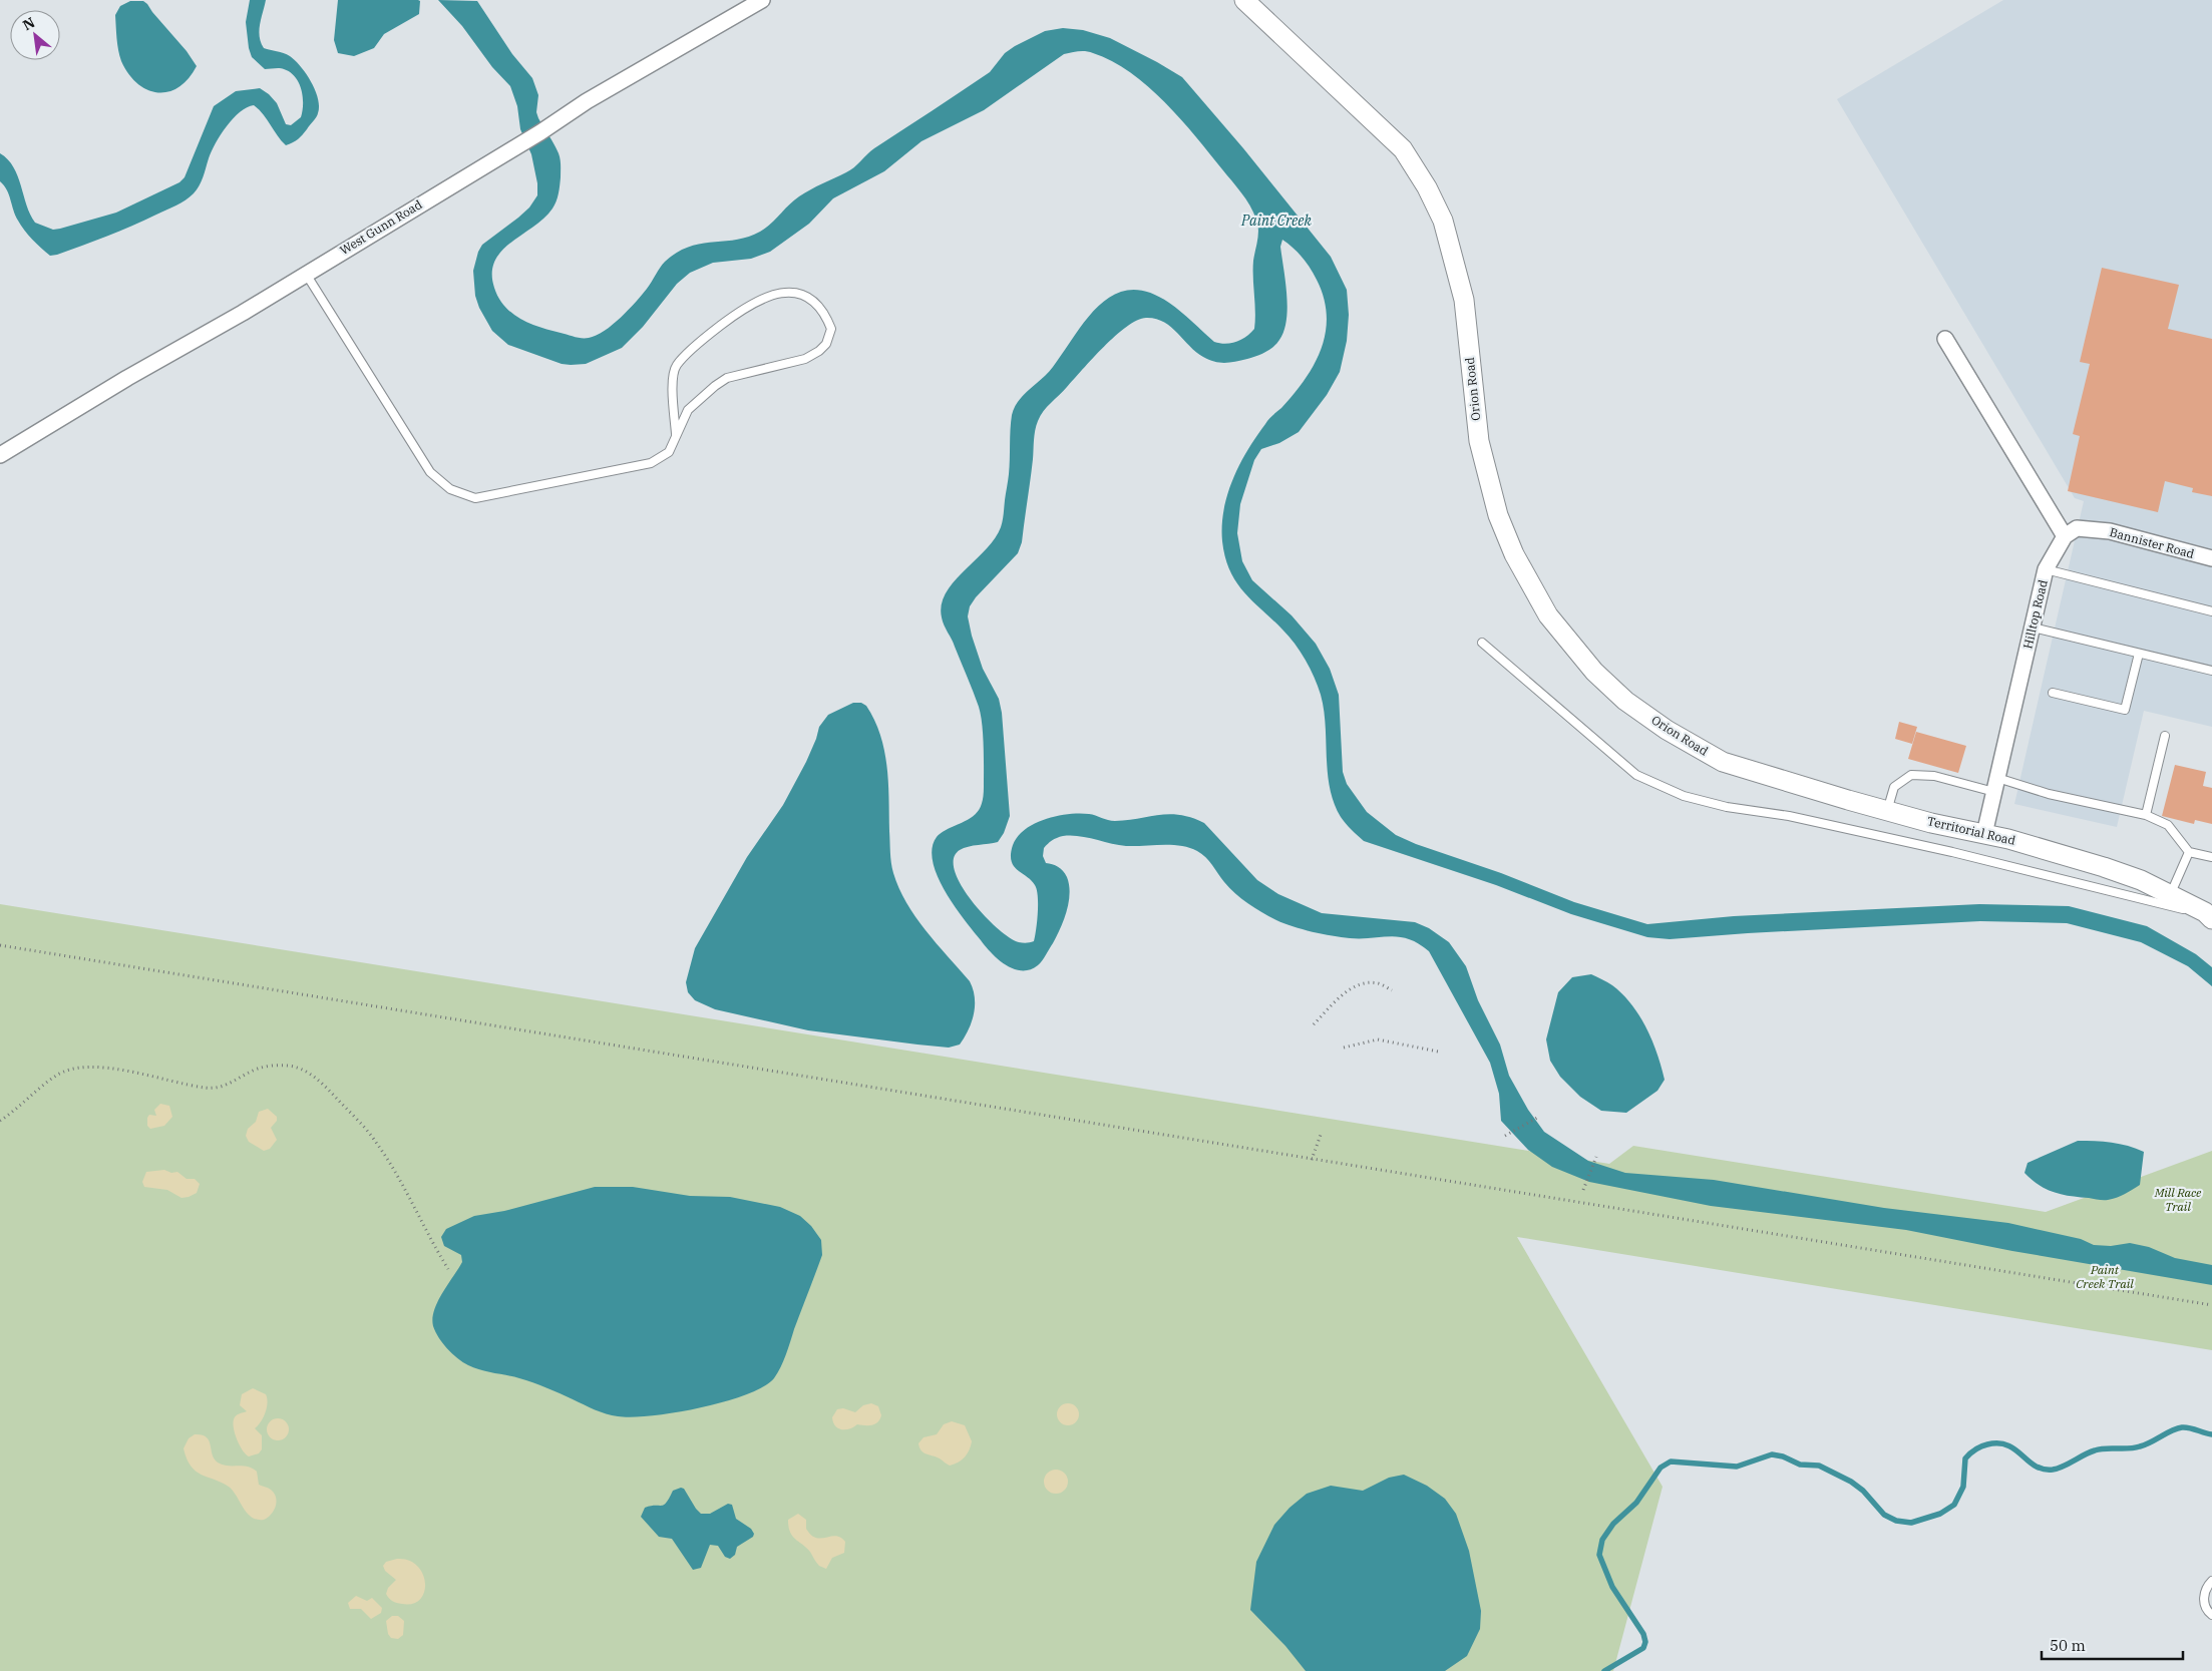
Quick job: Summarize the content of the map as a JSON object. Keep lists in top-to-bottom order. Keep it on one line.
{"streets":{"street":["West Gunn Road","Orion Road","Bannister Road","Hilltop Road","Territorial Road"]},"crossings":[["Orion Road","Territorial Road"],["Bannister Road","Hilltop Road"],["Hilltop Road","Territorial Road"]],"water":["Paint Creek"],"parks":["Mill Race Trail","Paint Creek Trail"],"scale_bar":"50 m","north":"top left"}
